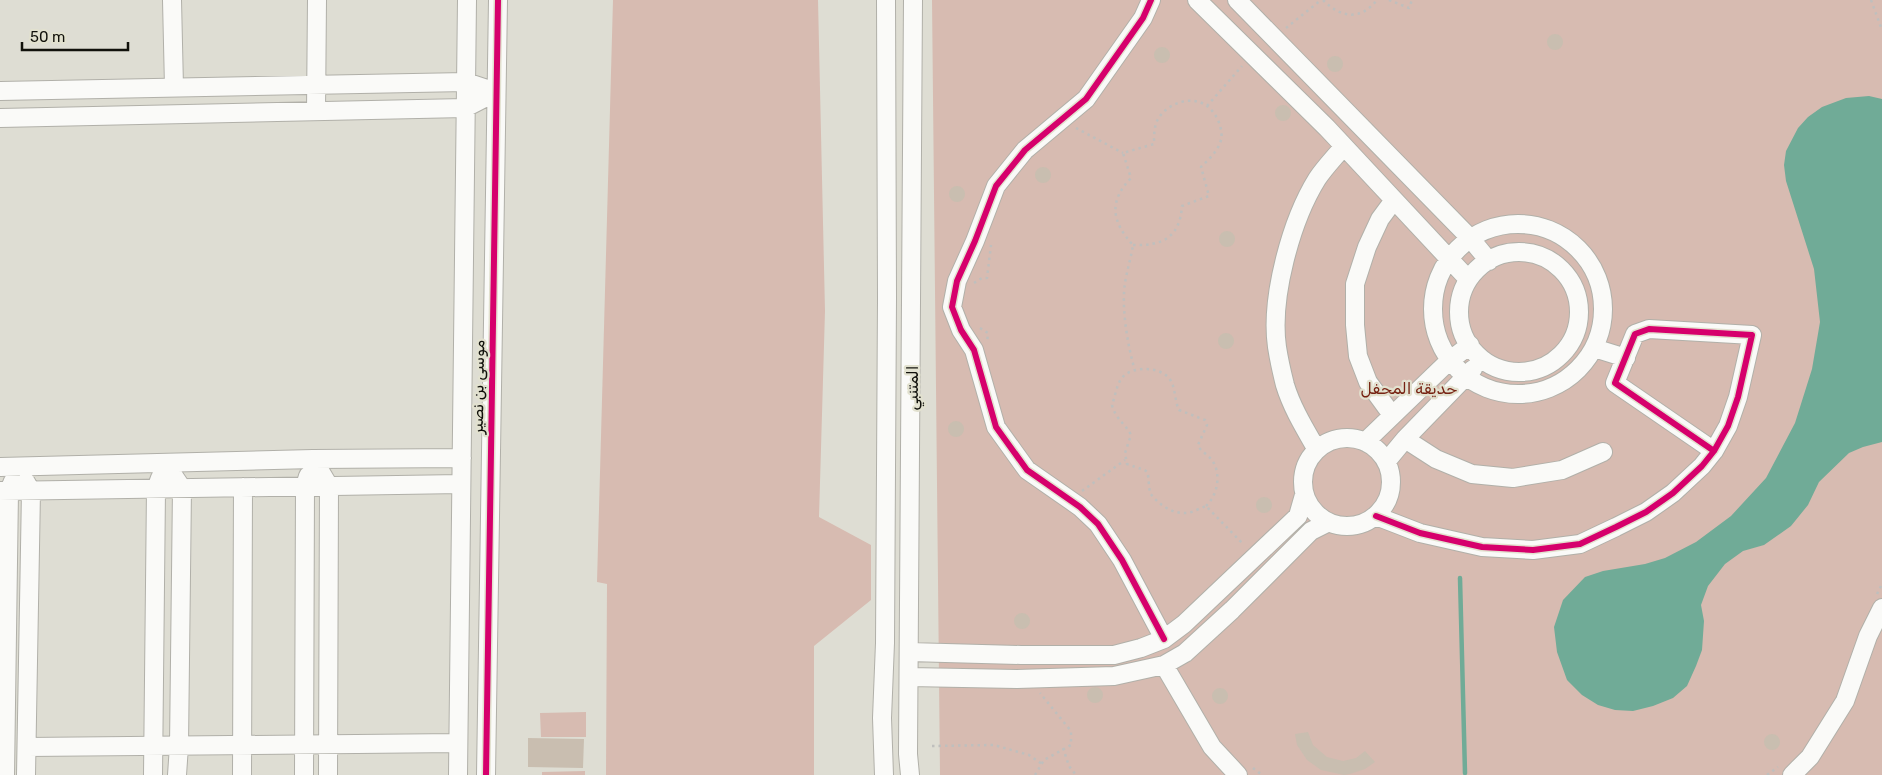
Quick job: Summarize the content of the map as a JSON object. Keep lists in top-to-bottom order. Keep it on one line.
{"streets":{"street":["موسى بن نصير","المتنبي"]},"parks":["حديقة المحفل"],"scale_bar":"50 m"}
